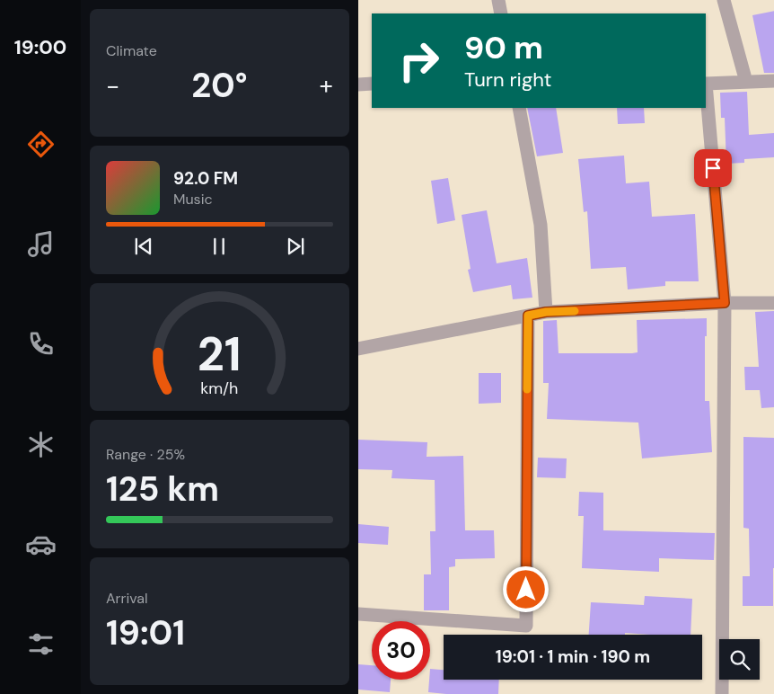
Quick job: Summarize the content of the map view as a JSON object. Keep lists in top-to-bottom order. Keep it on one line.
{"page":{"tabs":"19:00","tile":["Climate",["Range · 25%","125 km"],["Arrival","19:01"]],"turn":["90 m","Turn right"],"heat":["−","20°","+"],"song":["92.0 FM","Music"],"limit":"30","trip":"19:01 · 1 min · 190 m","gauge":["21","km/h"]}}
